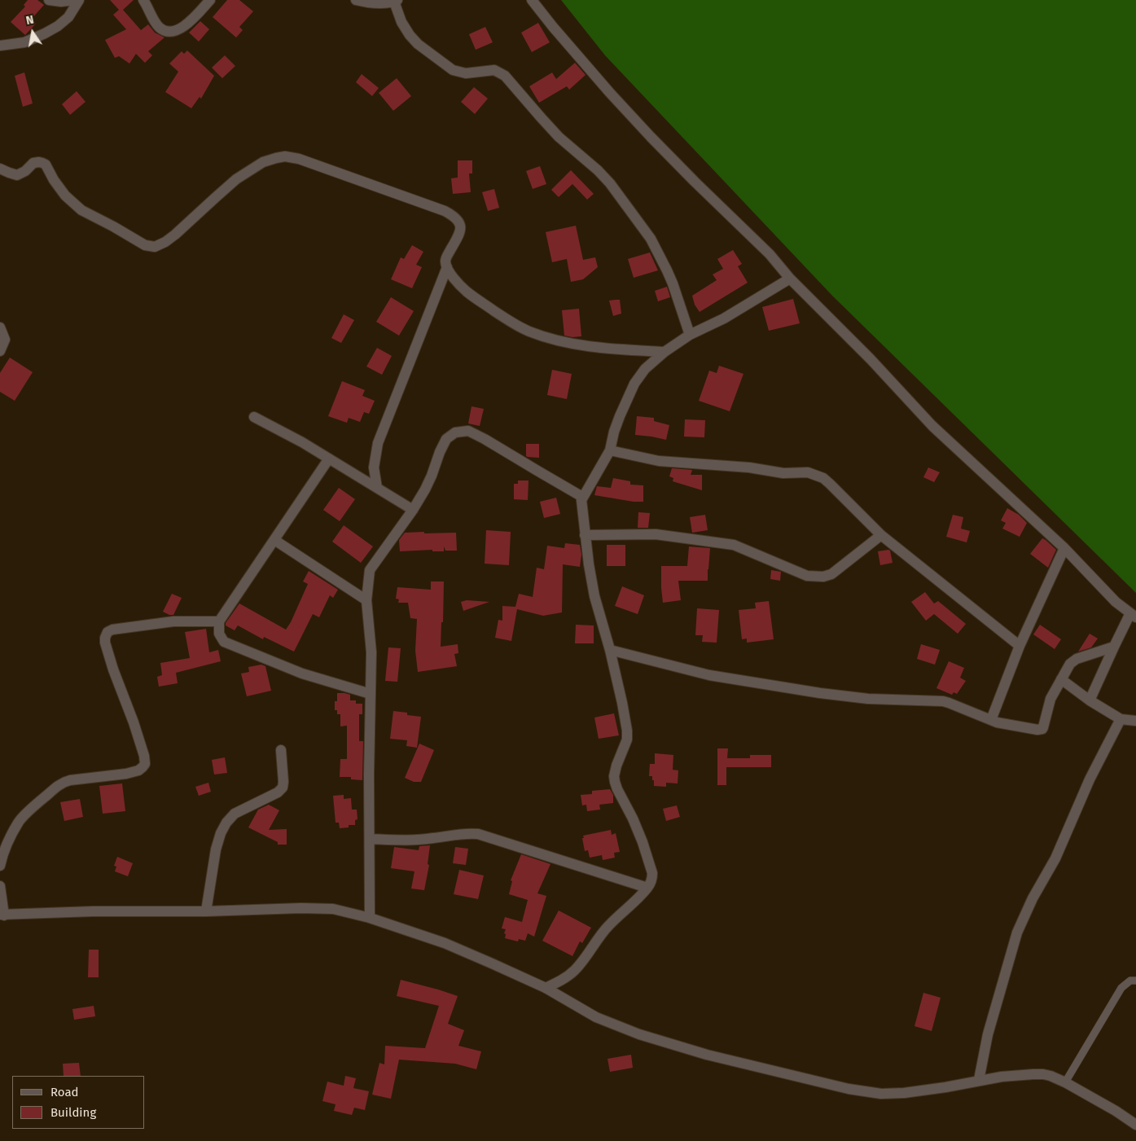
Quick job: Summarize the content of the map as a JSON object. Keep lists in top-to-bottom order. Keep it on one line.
{"legend":["Road","Building"],"north":"top"}
